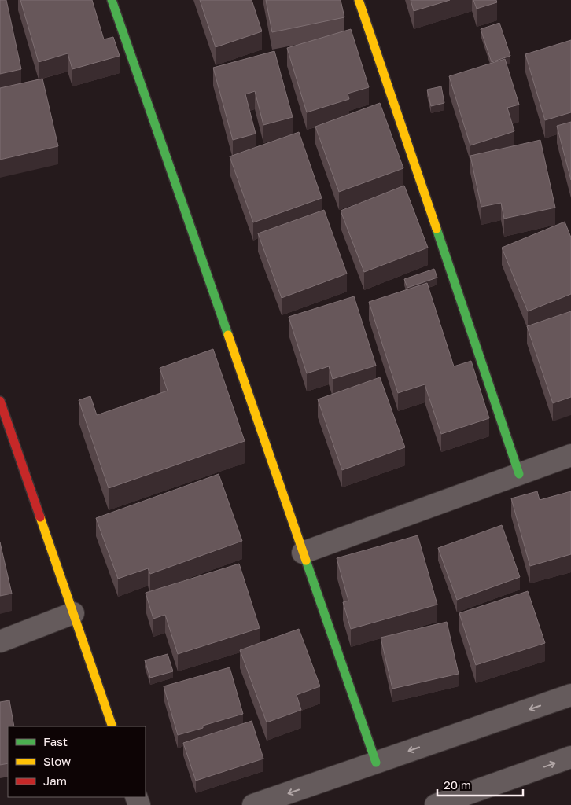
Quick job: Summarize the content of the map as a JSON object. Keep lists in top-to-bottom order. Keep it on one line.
{"legend":["Fast","Slow","Jam"],"scale_bar":"20 m"}
